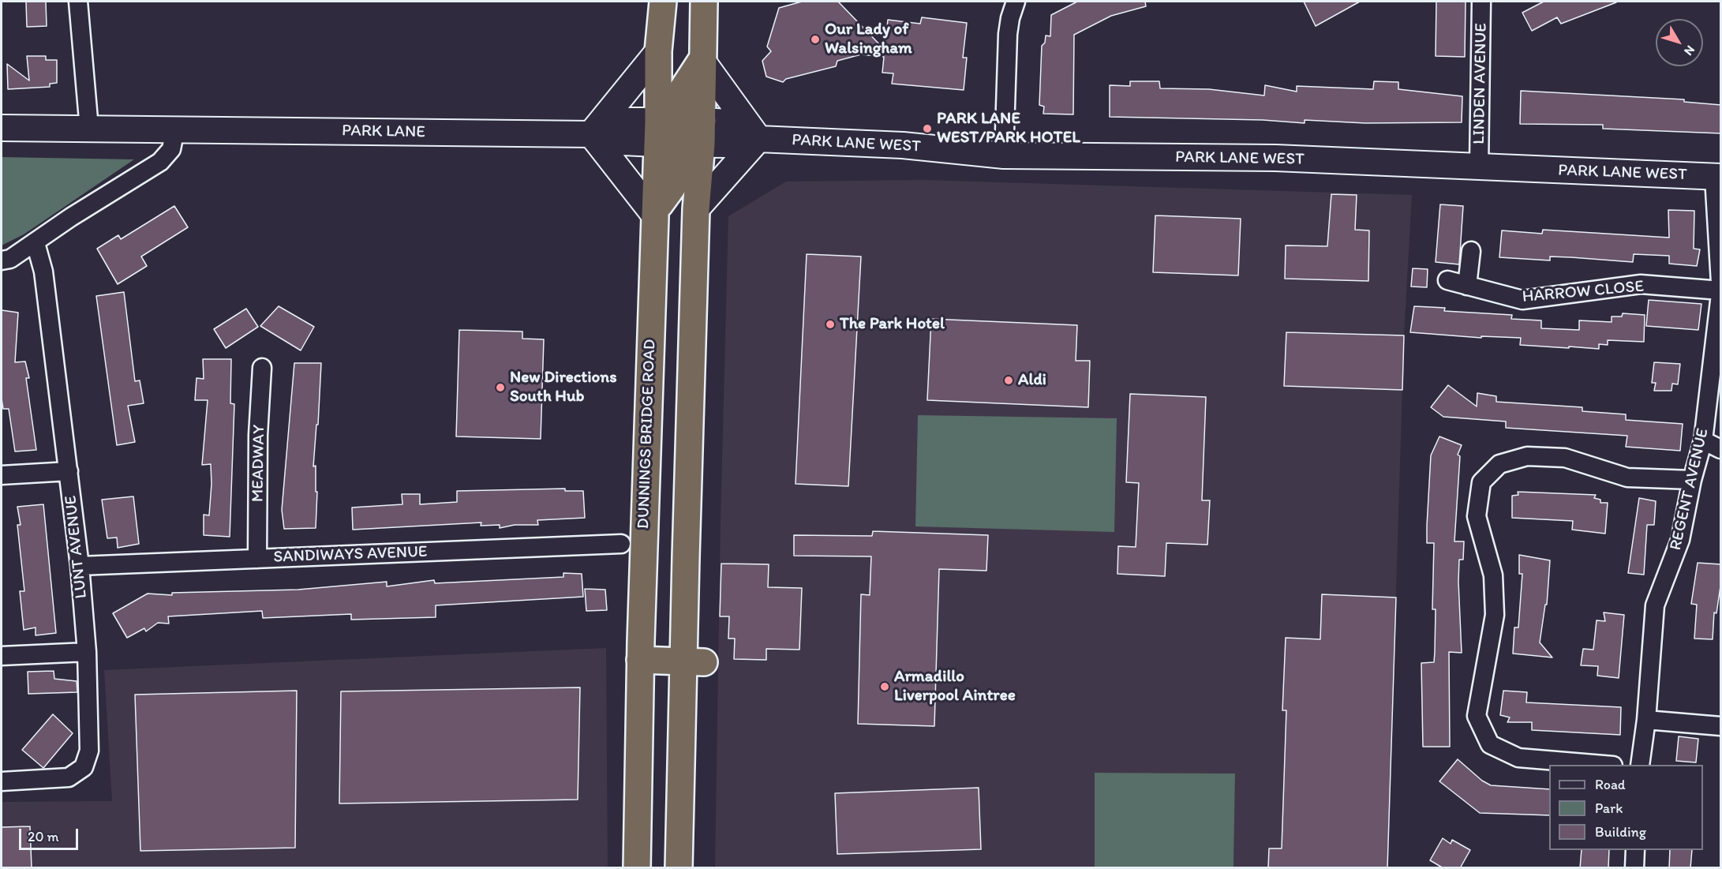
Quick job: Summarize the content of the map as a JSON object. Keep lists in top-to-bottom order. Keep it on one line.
{"streets":{"highway":["DUNNINGS BRIDGE ROAD"],"street":["LINDEN AVENUE","PARK LANE","PARK LANE WEST","HARROW CLOSE","MEADWAY","REGENT AVENUE","LUNT AVENUE","SANDIWAYS AVENUE"]},"crossings":[["LINDEN AVENUE","PARK LANE WEST"],["PARK LANE","PARK LANE WEST"],["PARK LANE","DUNNINGS BRIDGE ROAD"],["PARK LANE WEST","DUNNINGS BRIDGE ROAD"],["MEADWAY","SANDIWAYS AVENUE"],["LUNT AVENUE","SANDIWAYS AVENUE"]],"places":["Our Lady of Walsingham","PARK LANE WEST/PARK HOTEL","The Park Hotel","Aldi","New Directions South Hub","Armadillo Liverpool Aintree"],"legend":["Road","Park","Building"],"scale_bar":"20 m","north":"bottom right"}
